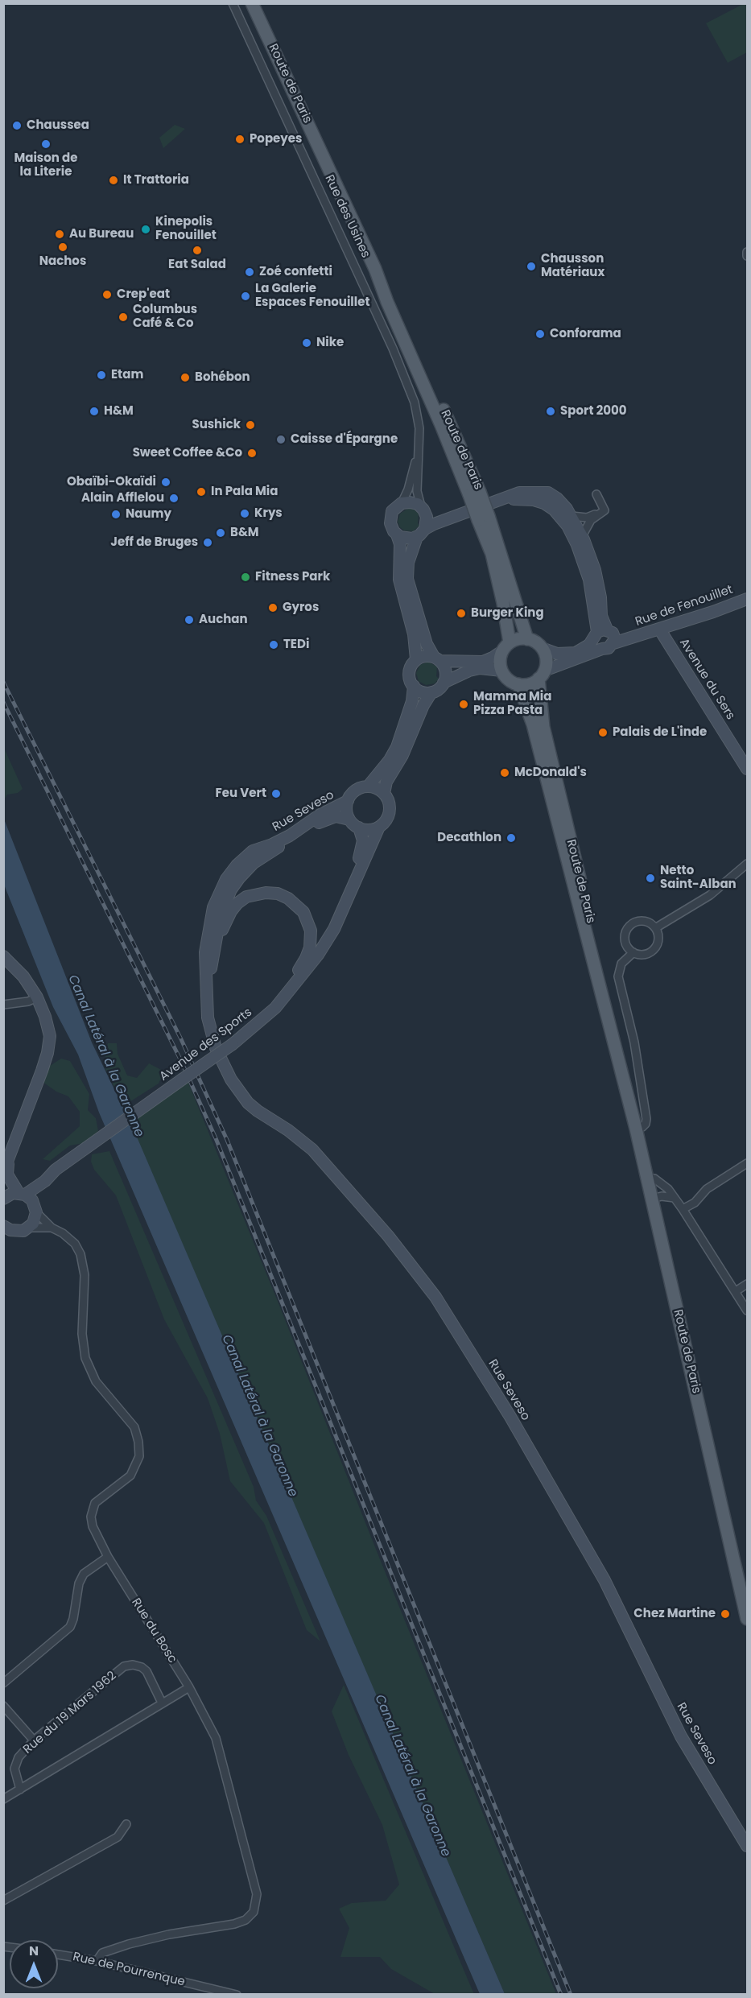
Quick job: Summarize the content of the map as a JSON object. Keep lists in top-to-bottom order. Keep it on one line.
{"streets":{"main road":["Route de Paris","Rue de Fenouillet","Avenue du Sers","Rue Seveso","Avenue des Sports"],"street":["Rue des Usines","Rue du Bosc","Rue du 19 Mars 1962","Rue de Pourrenque"]},"crossings":[["Rue de Fenouillet","Avenue du Sers"],["Rue Seveso","Avenue des Sports"],["Rue du Bosc","Rue de Pourrenque"]],"water":["Canal Latéral à la Garonne"],"places":["Chaussea","Popeyes","Maison de la Literie","It Trattoria","Kinepolis Fenouillet","Au Bureau","Nachos","Eat Salad","Chausson Matériaux","Zoé confetti","Crep'eat","La Galerie Espaces Fenouillet","Columbus Café & Co","Conforama","Nike","Etam","Bohébon","H&M","Sport 2000","Sushick","Caisse d'Épargne","Sweet Coffee &Co","Obaïbi-Okaïdi","In Pala Mia","Alain Afflelou","Krys","Naumy","B&M","Jeff de Bruges","Fitness Park","Gyros","Burger King","Auchan","TEDi","Mamma Mia Pizza Pasta","Palais de L'inde","McDonald's","Feu Vert","Decathlon","Netto Saint-Alban","Chez Martine"],"north":"top"}
